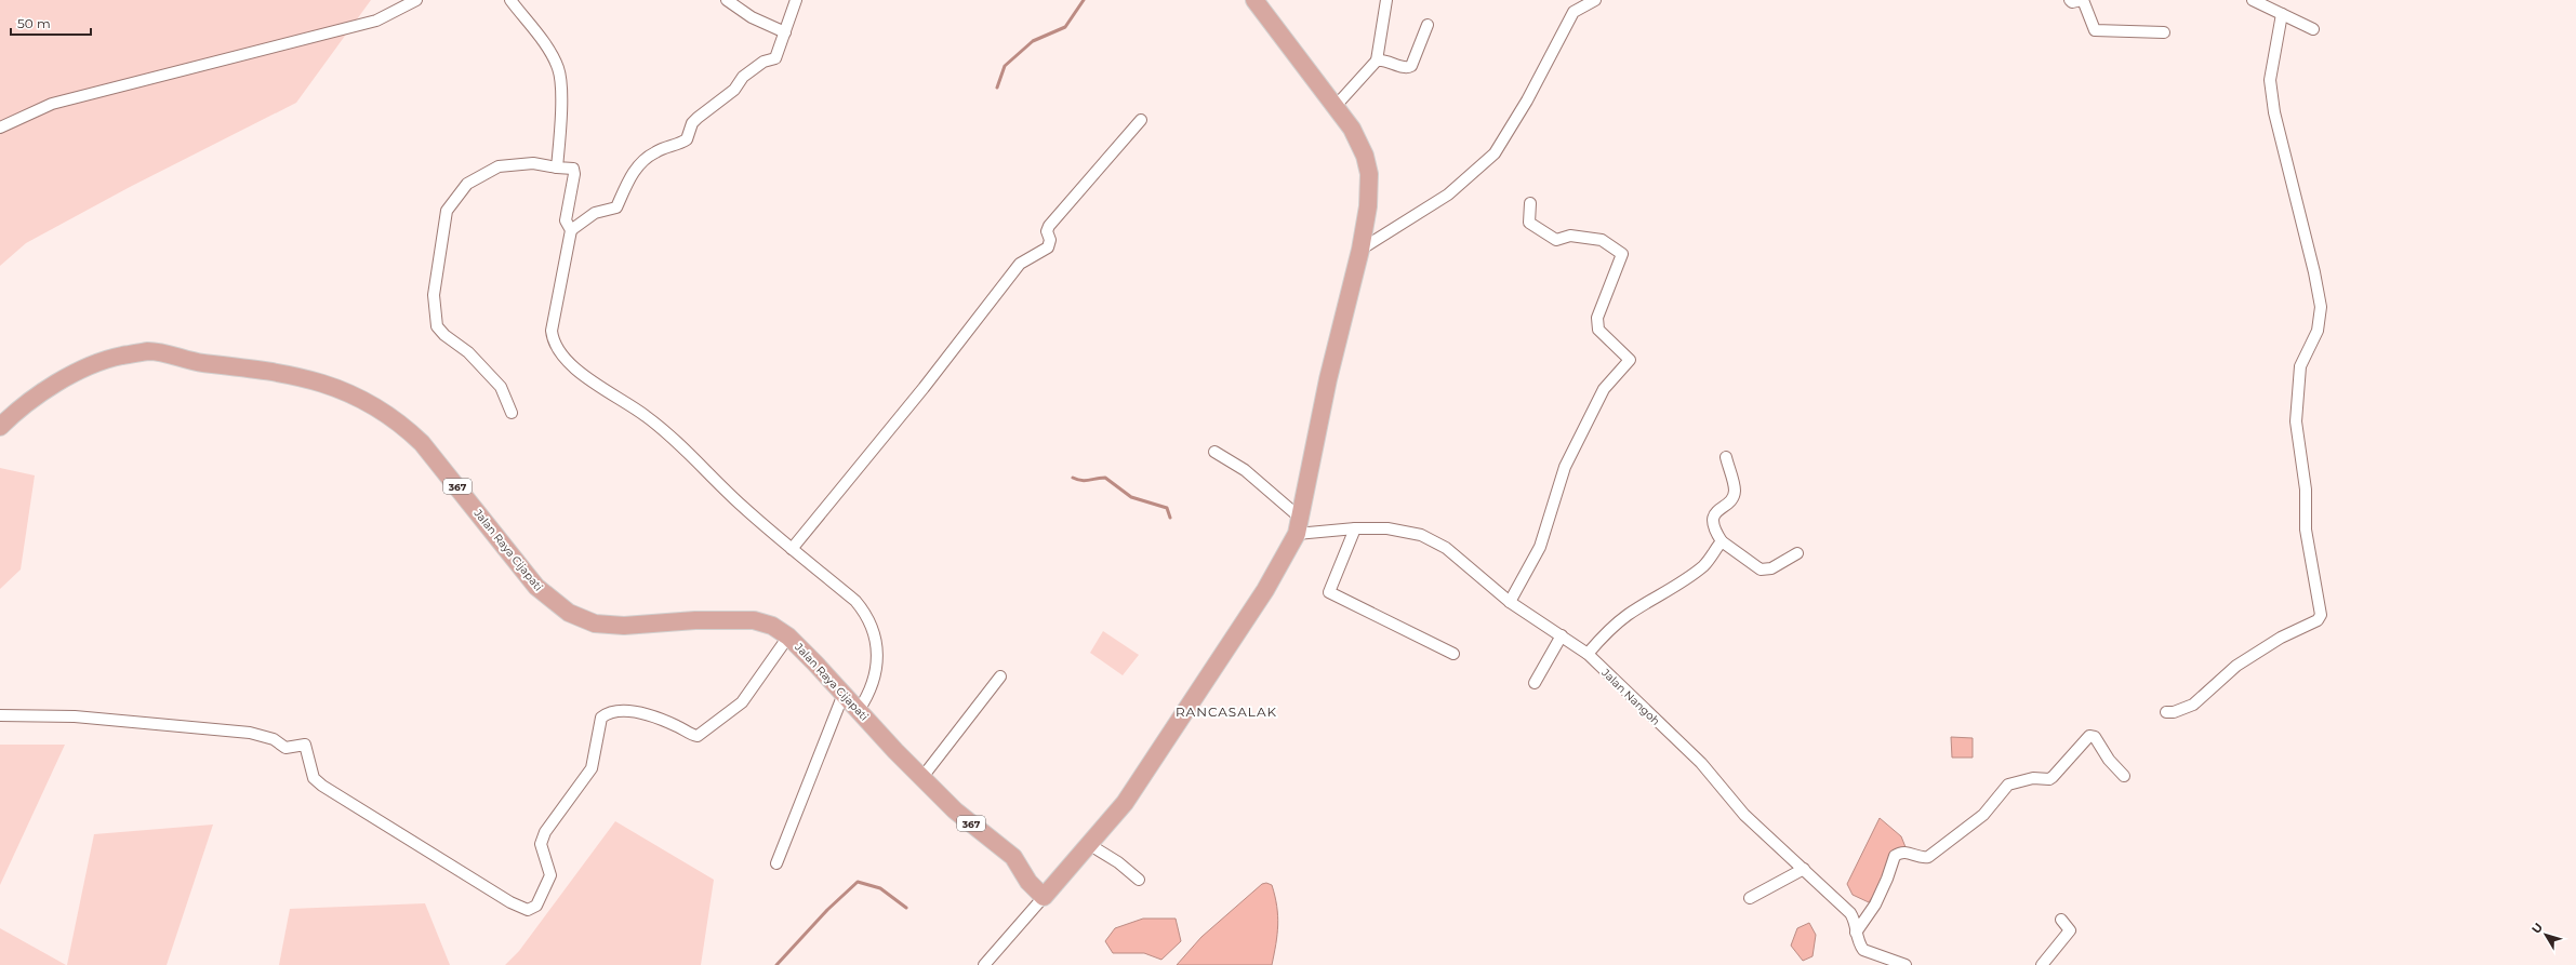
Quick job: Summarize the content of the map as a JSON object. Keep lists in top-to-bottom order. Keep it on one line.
{"streets":{"main road":["367","Jalan Raya Cijapati"],"street":["Jalan Nangoh"]},"districts":["RANCASALAK"],"scale_bar":"50 m","north":"top left"}
